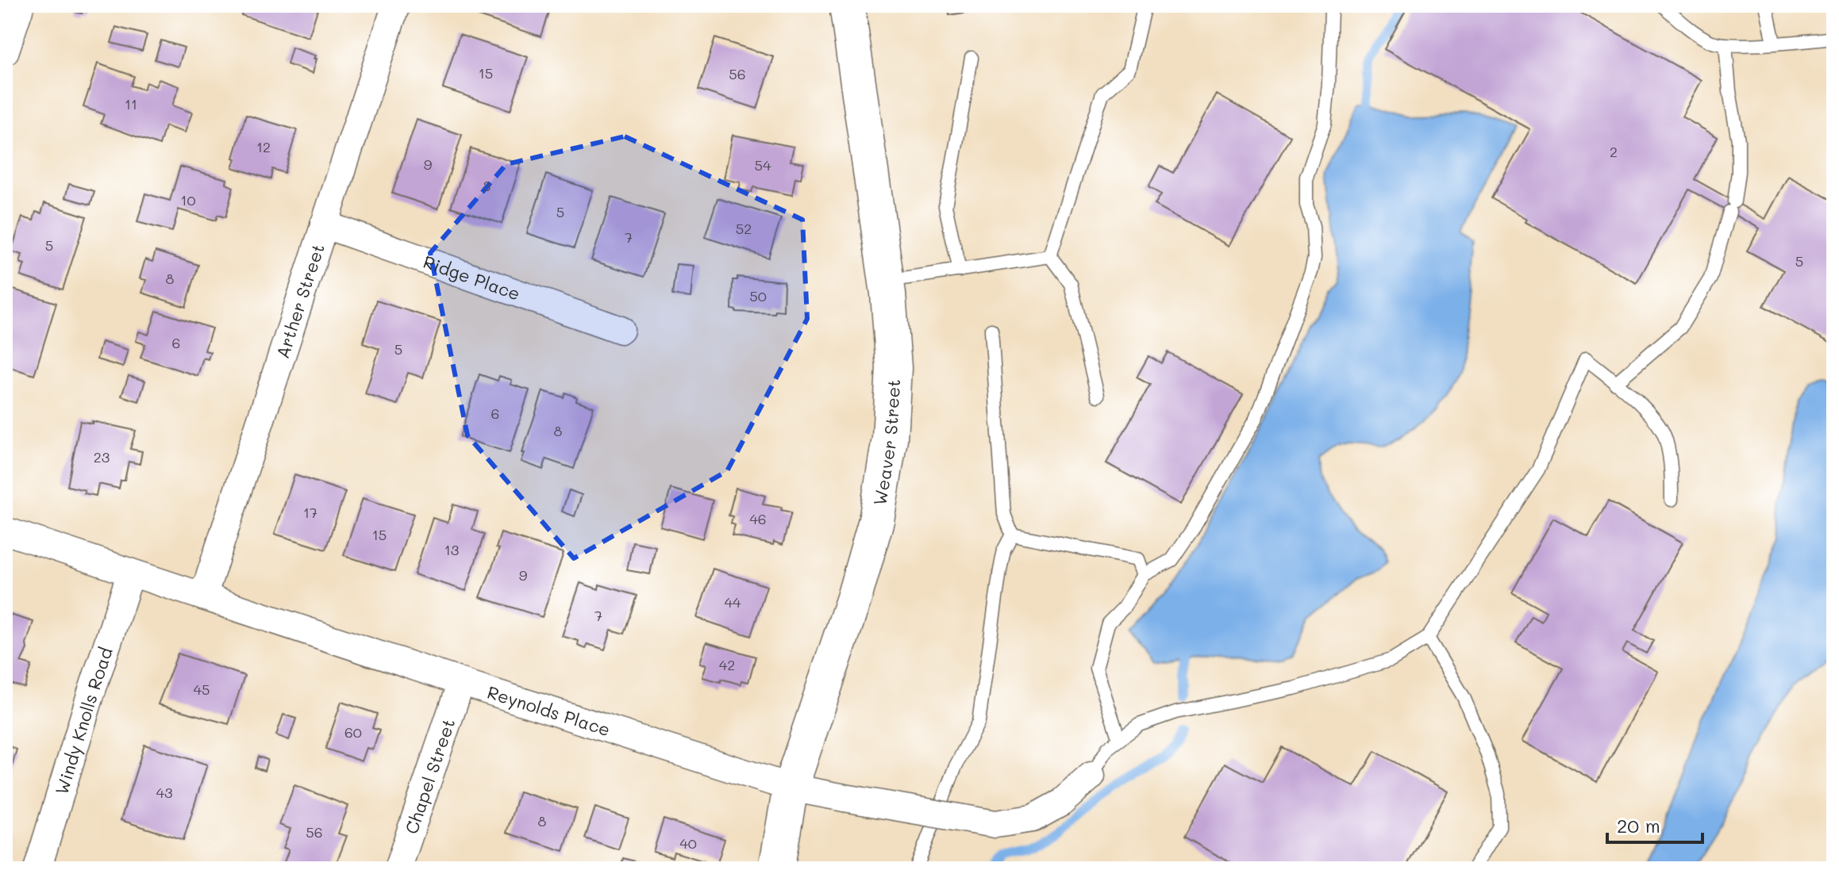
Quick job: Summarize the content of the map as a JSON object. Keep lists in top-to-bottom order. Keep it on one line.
{"streets":{"street":["Ridge Place","Arther Street","Weaver Street","Reynolds Place","Windy Knolls Road","Chapel Street"]},"crossings":[["Ridge Place","Arther Street"],["Arther Street","Reynolds Place"],["Weaver Street","Reynolds Place"],["Reynolds Place","Windy Knolls Road"],["Reynolds Place","Chapel Street"]],"house_numbers":["15","56","11","12","2","9","54","3","10","5","52","7","5","5","8","50","6","5","6","8","23","17","46","15","13","9","44","7","42","45","60","43","8","56","40"],"scale_bar":"20 m"}
